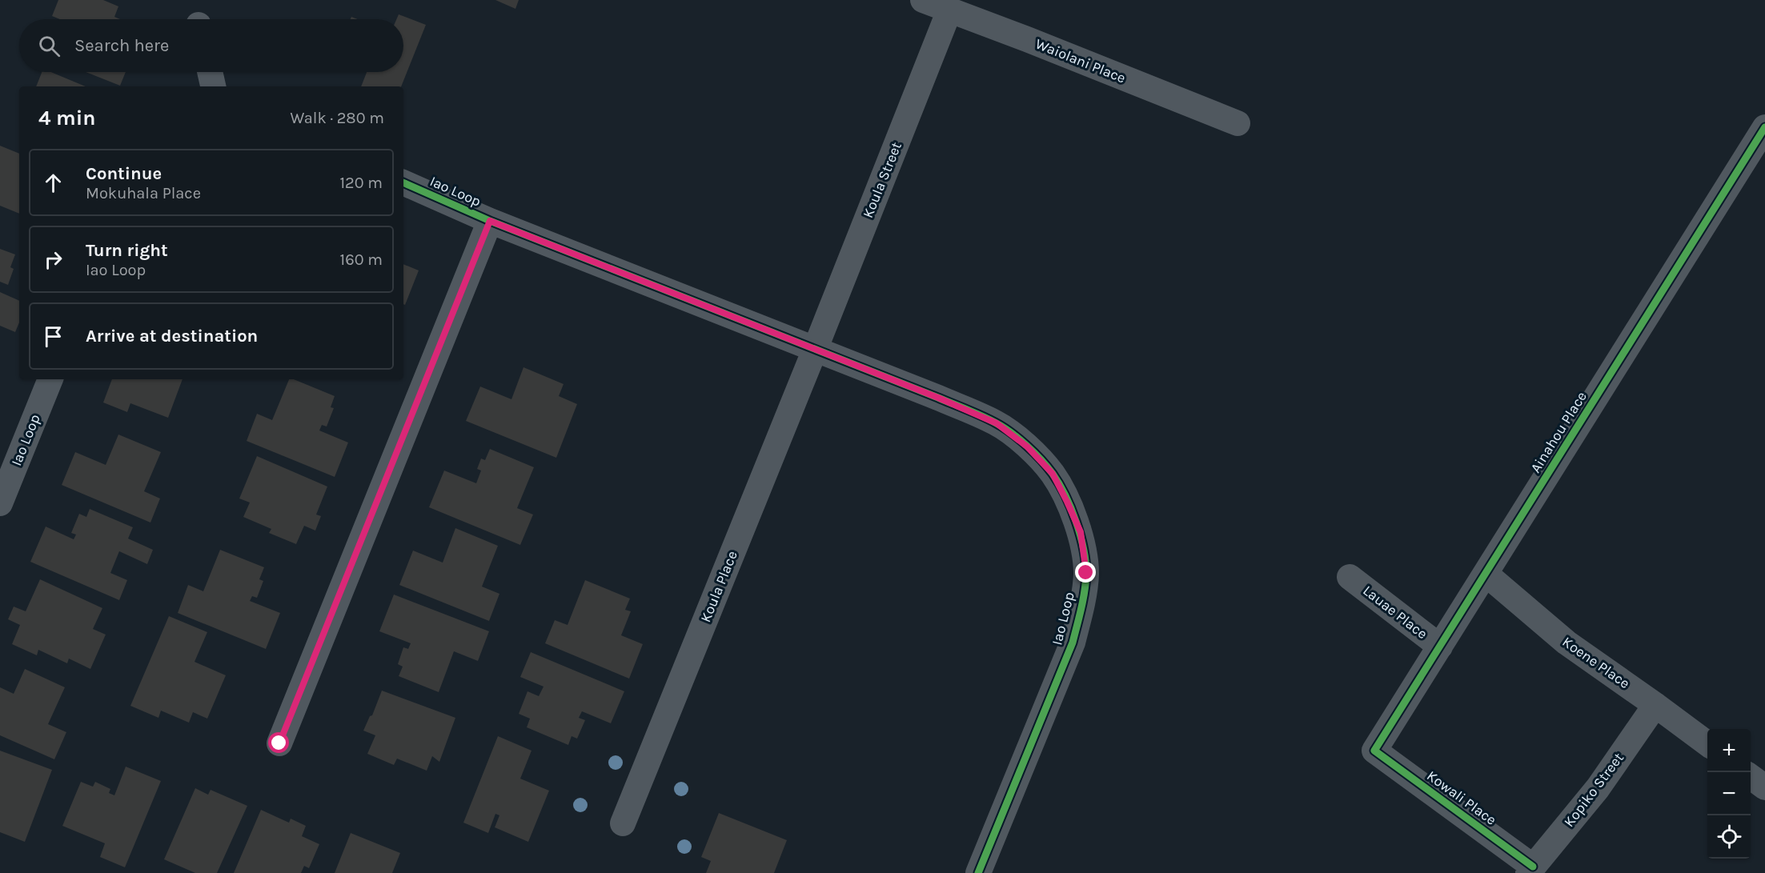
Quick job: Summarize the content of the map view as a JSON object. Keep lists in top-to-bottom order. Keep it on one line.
{"streets":{"street":["Waiolani Place","Koula Street","Iao Loop","Ainahou Place","Koula Place","Lauae Place","Koene Place","Kopiko Street","Kowali Place"]},"crossings":[["Waiolani Place","Koula Street"],["Koula Street","Iao Loop"],["Koula Street","Koula Place"],["Iao Loop","Koula Place"],["Ainahou Place","Lauae Place"],["Ainahou Place","Koene Place"],["Ainahou Place","Kowali Place"],["Koene Place","Kopiko Street"],["Kopiko Street","Kowali Place"]],"page":{"search":"Search here","heading":["4 min","Walk · 280 m"],"list":[["Continue","Mokuhala Place","120 m"],["Turn right","Iao Loop","160 m"],"Arrive at destination"],"map_buttons":["+","−"]}}
